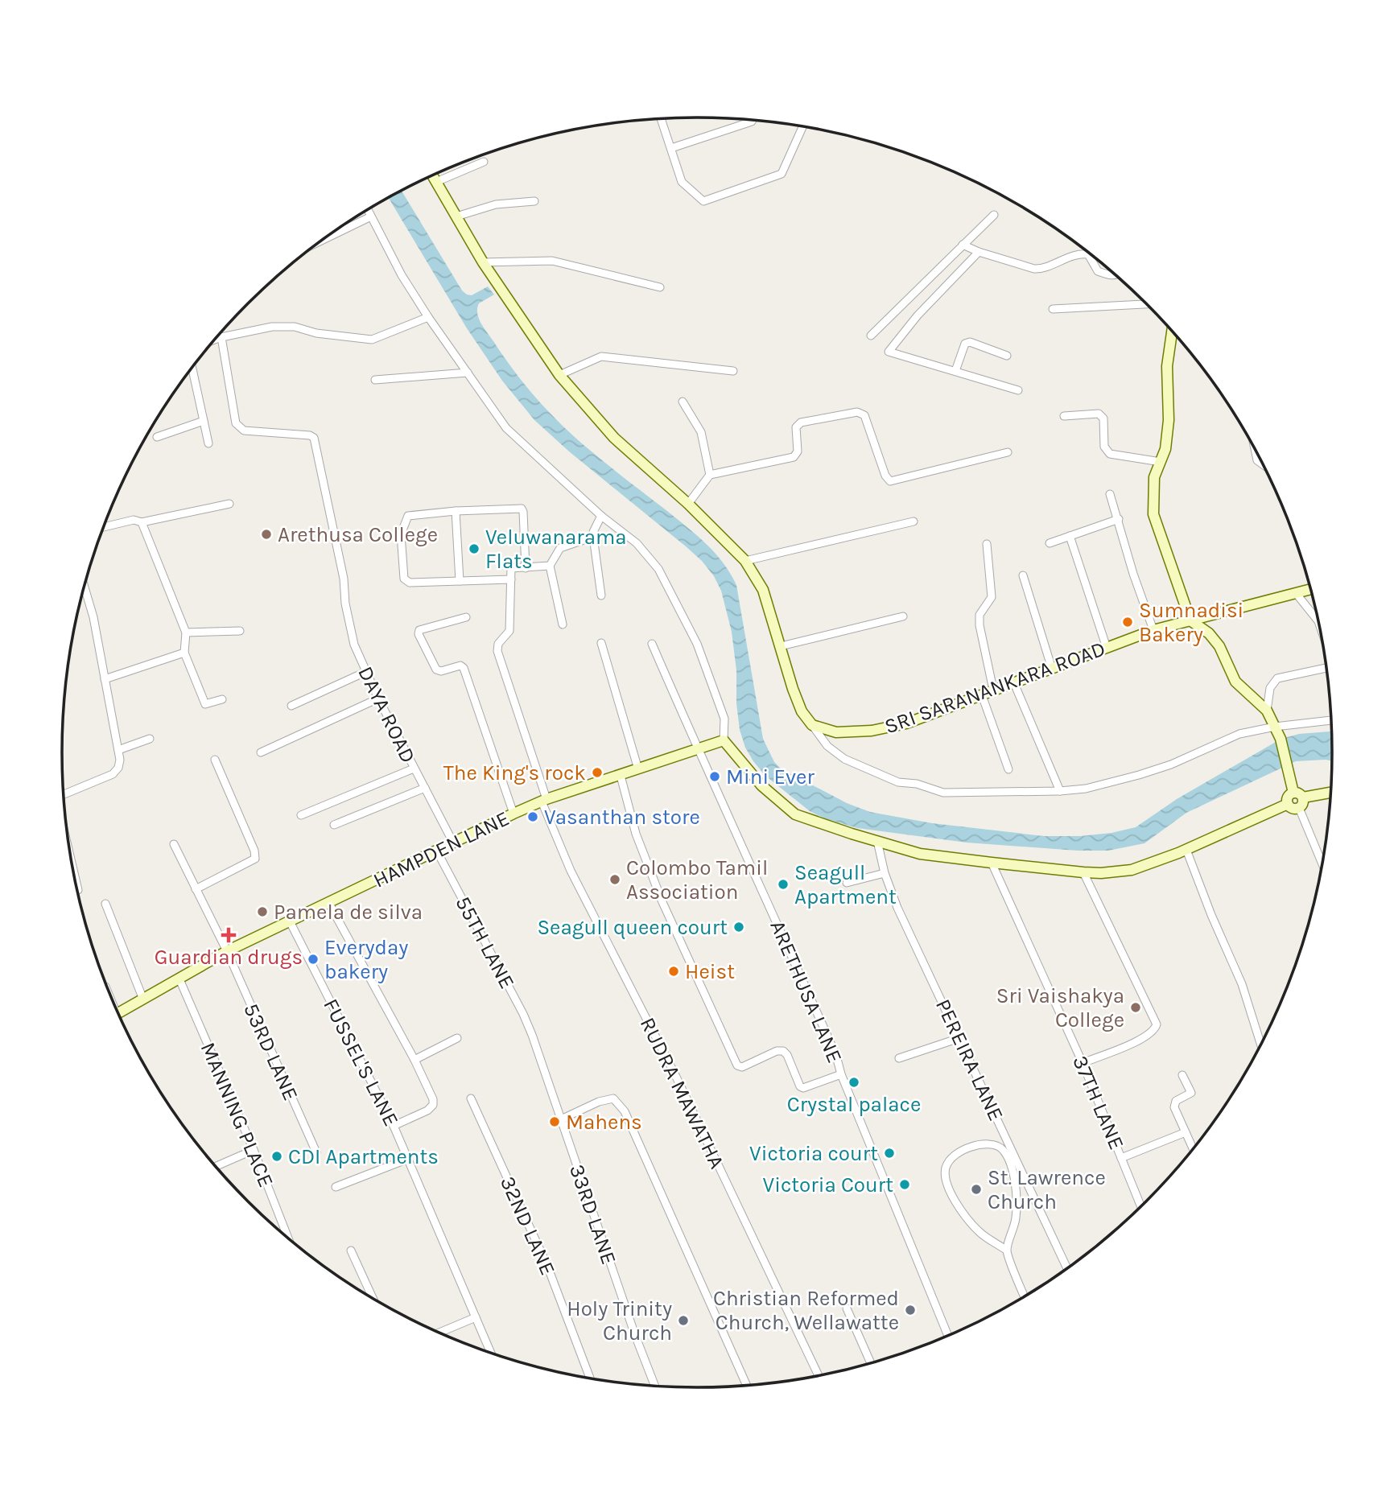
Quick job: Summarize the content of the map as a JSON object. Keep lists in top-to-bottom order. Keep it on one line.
{"streets":{"street":["SRI SARANANKARA ROAD","DAYA ROAD","HAMPDEN LANE","55TH LANE","ARETHUSA LANE","53RD LANE","PEREIRA LANE","FUSSEL'S LANE","RUDRA MAWATHA","37TH LANE","MANNING PLACE","33RD LANE","32ND LANE"]},"crossings":[["DAYA ROAD","HAMPDEN LANE"],["HAMPDEN LANE","55TH LANE"],["HAMPDEN LANE","ARETHUSA LANE"],["HAMPDEN LANE","53RD LANE"],["HAMPDEN LANE","FUSSEL'S LANE"],["HAMPDEN LANE","RUDRA MAWATHA"],["HAMPDEN LANE","MANNING PLACE"],["55TH LANE","33RD LANE"]],"places":{"other":["Arethusa College","Veluwanarama Flats","Sumnadisi Bakery","The King's rock","Mini Ever","Vasanthan store","Colombo Tamil Association","Seagull Apartment","Pamela de silva","Seagull queen court","Everyday bakery","Heist","Sri Vaishakya College","Crystal palace","Mahens","Victoria court","CDI Apartments","Victoria Court","St. Lawrence Church","Christian Reformed Church, Wellawatte","Holy Trinity Church"],"health":["Guardian drugs"]}}
